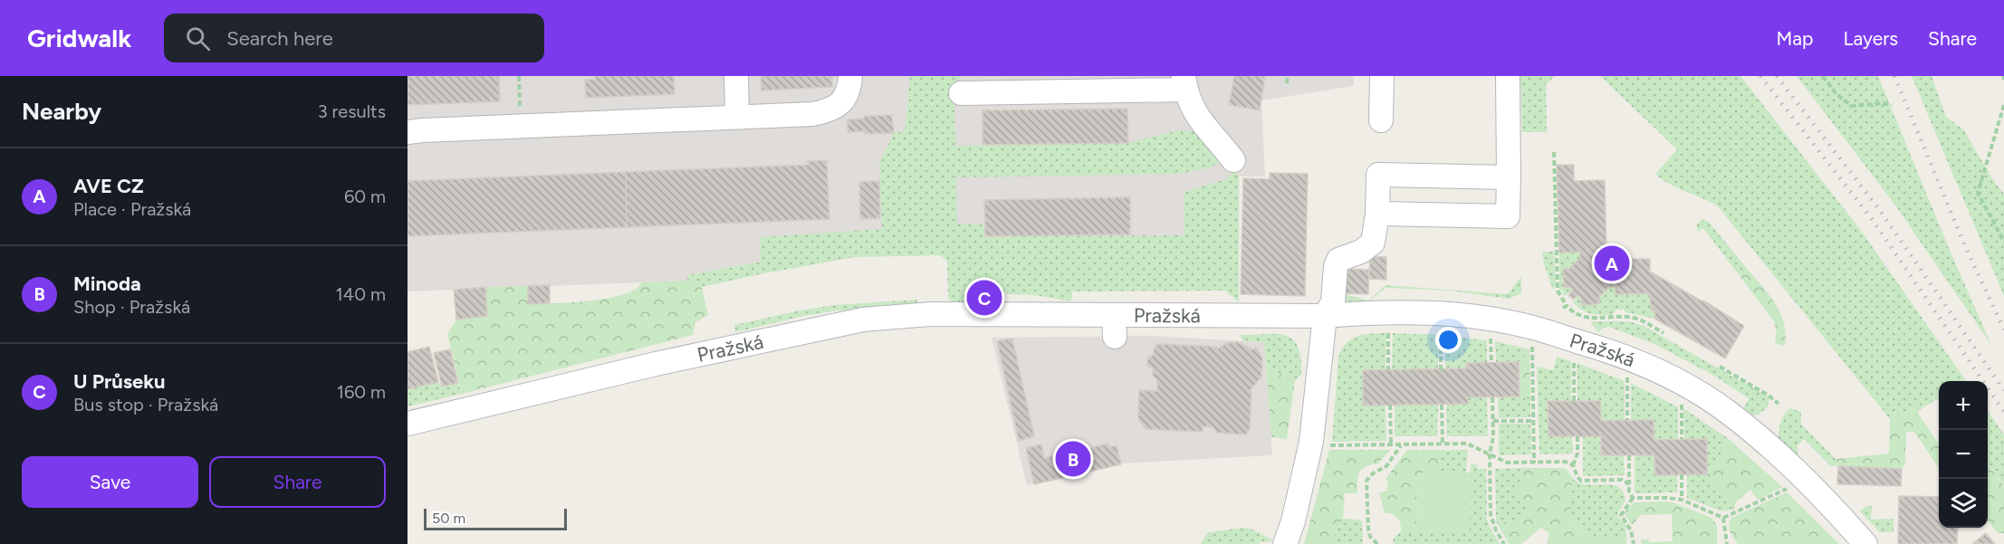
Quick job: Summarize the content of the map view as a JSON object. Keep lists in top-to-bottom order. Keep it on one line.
{"streets":{"street":["Pražská"]},"scale_bar":"50 m","page":{"header":"Gridwalk","search":"Search here","nav":["Map","Layers","Share"],"heading":["Nearby","3 results"],"list":[{"mark":"A","name":"AVE CZ","note":"Place · Pražská","value":"60 m"},{"mark":"B","name":"Minoda","note":"Shop · Pražská","value":"140 m"},{"mark":"C","name":"U Průseku","note":"Bus stop · Pražská","value":"160 m"}],"pins":["A","C","B"],"map_buttons":["+","−"],"buttons":["Save","Share"],"scale":"50 m"}}
